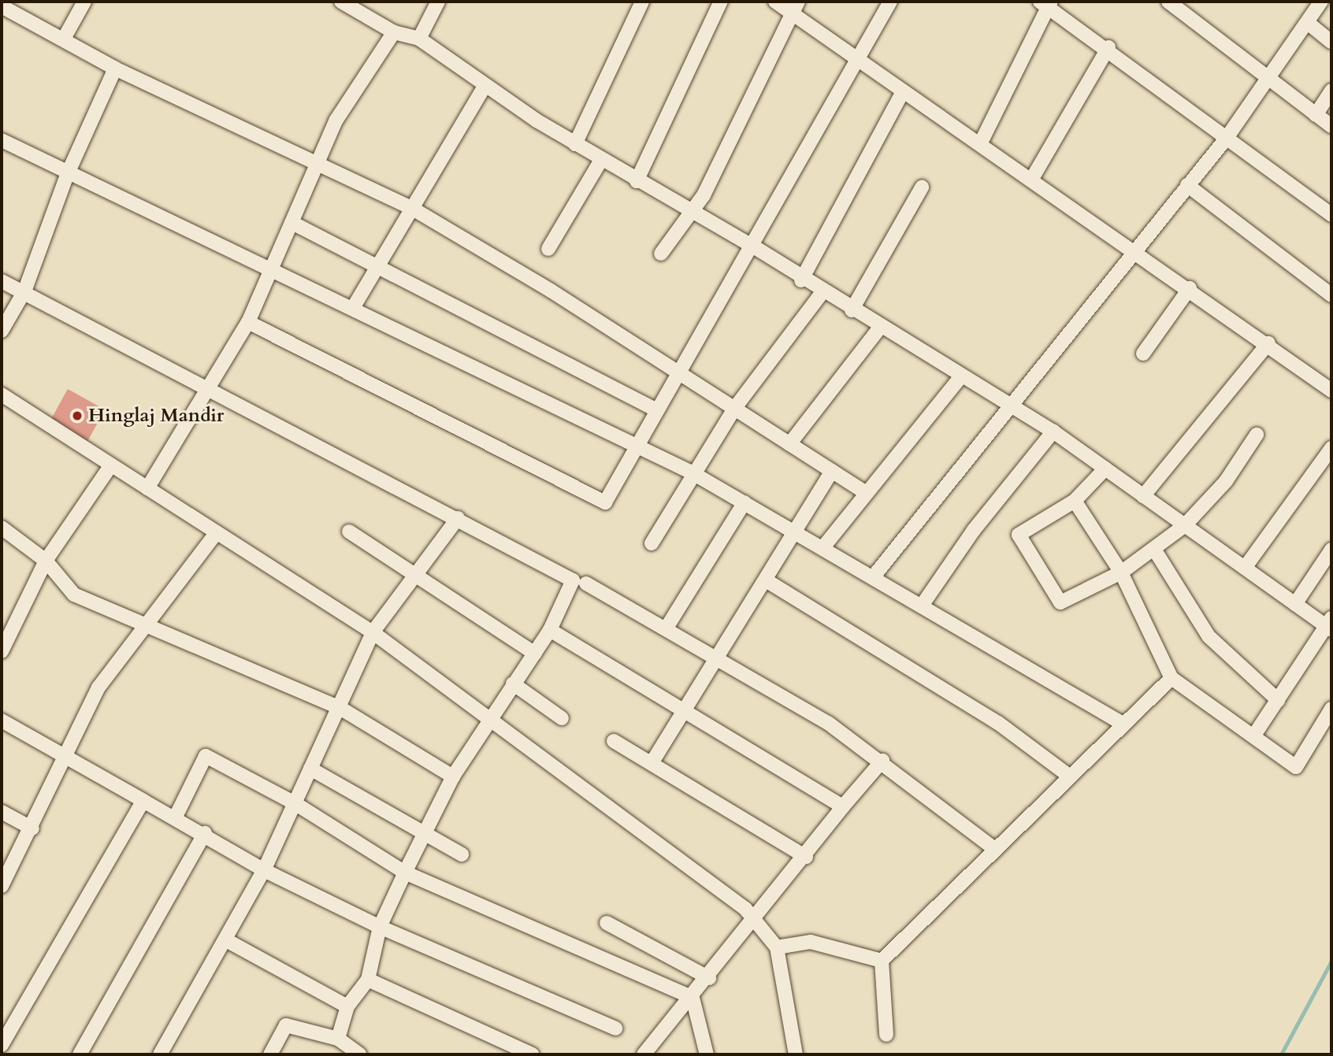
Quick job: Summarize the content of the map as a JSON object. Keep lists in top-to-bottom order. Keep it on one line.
{"places":["Hinglaj Mandir"]}
